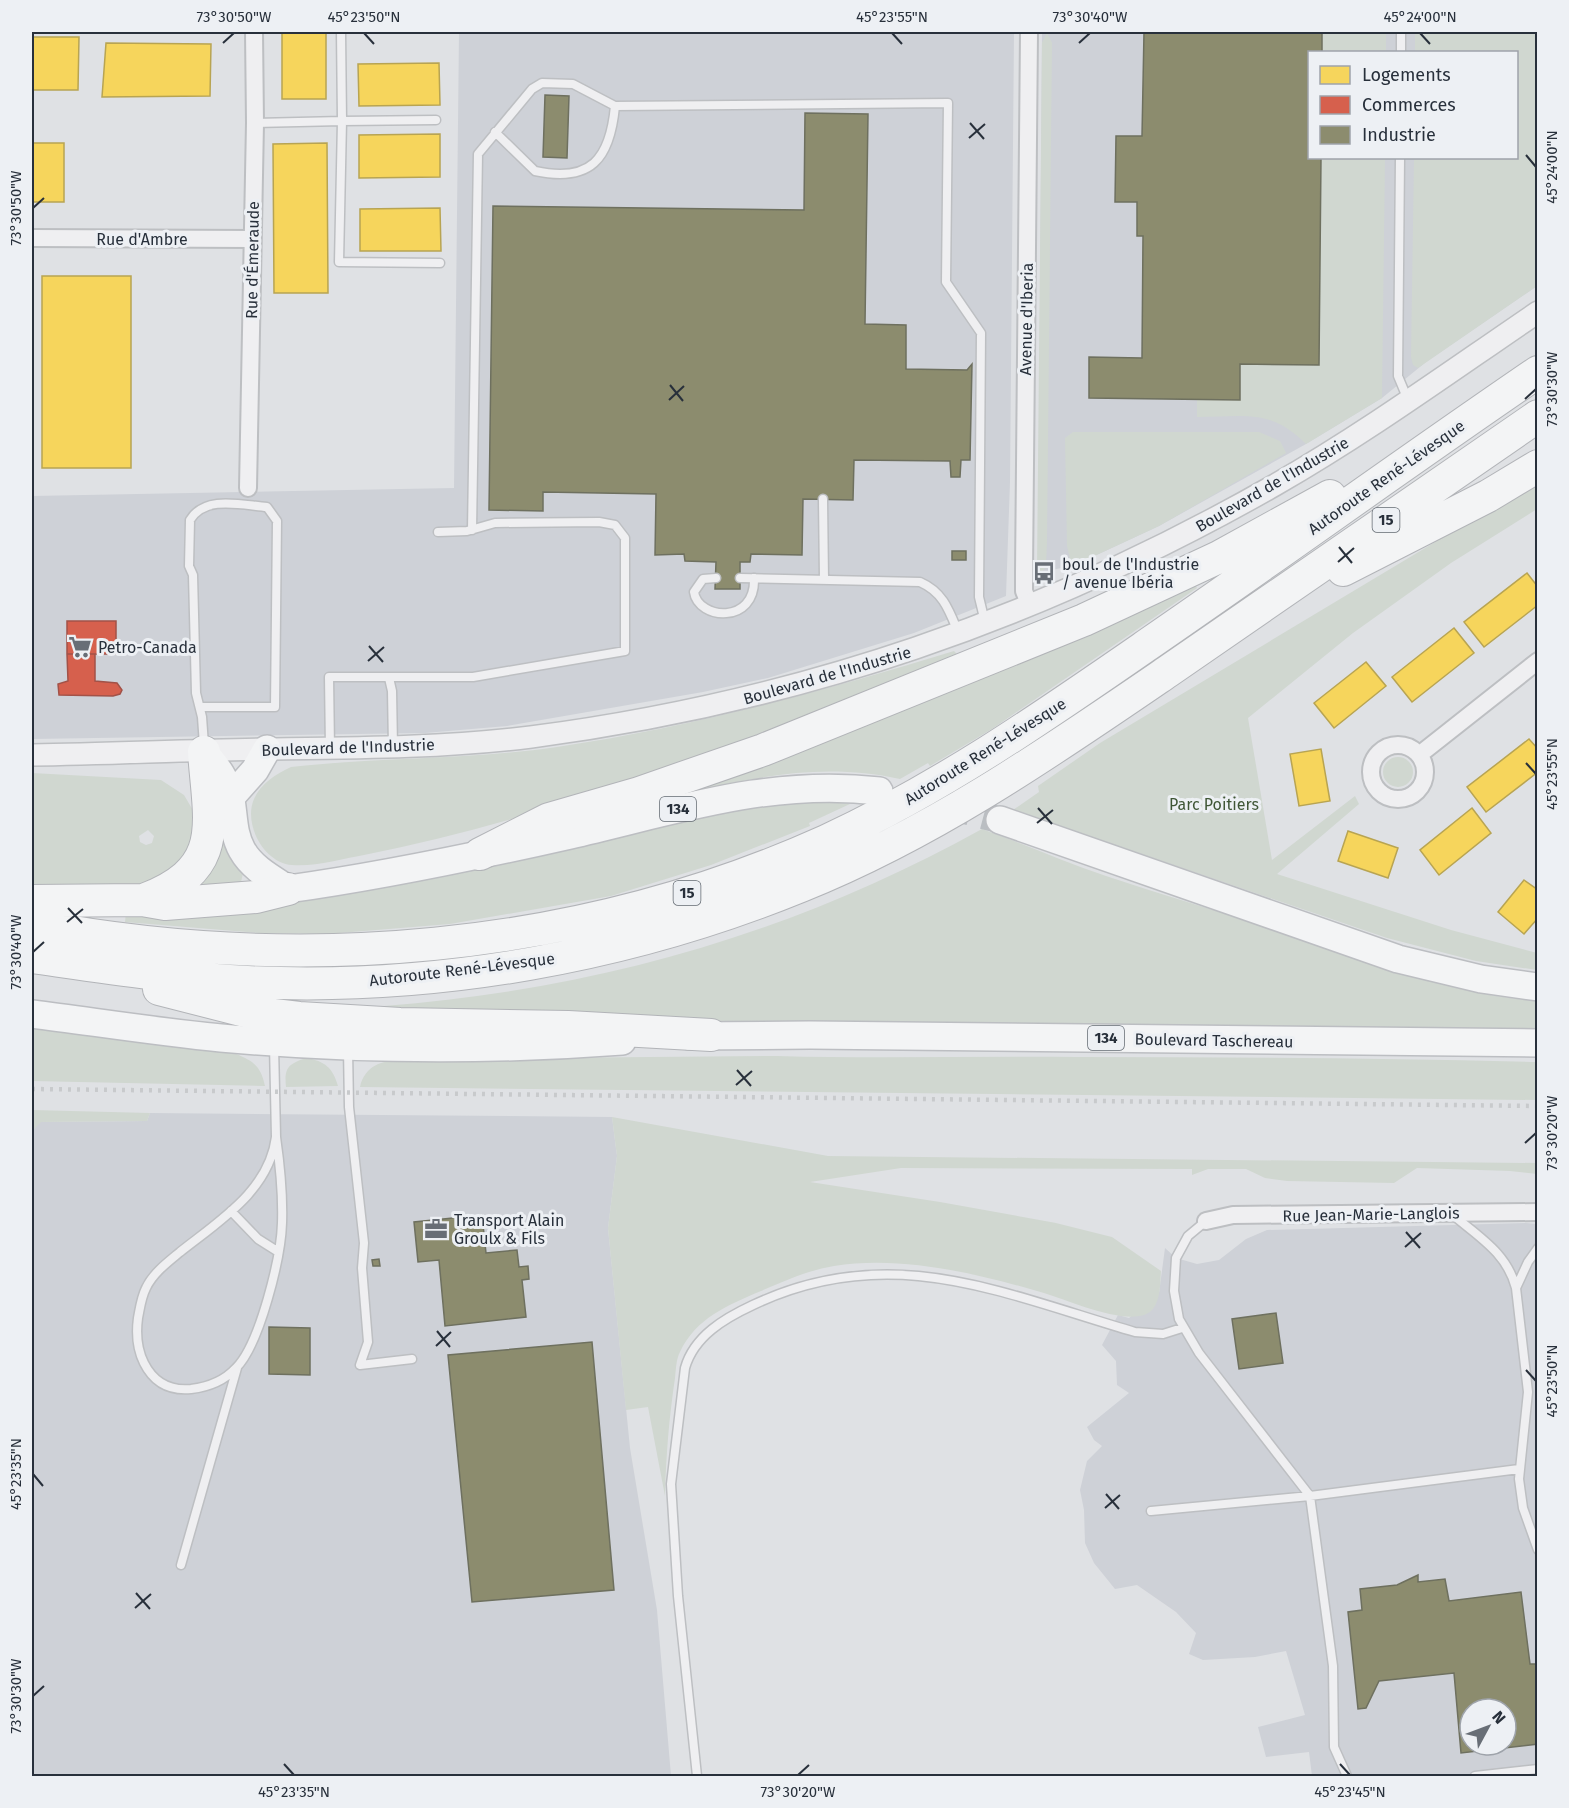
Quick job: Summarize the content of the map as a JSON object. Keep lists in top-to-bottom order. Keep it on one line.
{"streets":{"highway":["Autoroute René-Lévesque","15"],"main road":["134","Boulevard Taschereau"],"street":["Rue d'Ambre","Rue d'Émeraude","Avenue d'Iberia","Boulevard de l'Industrie","Rue Jean-Marie-Langlois"]},"crossings":[["Rue d'Ambre","Rue d'Émeraude"],["Avenue d'Iberia","Boulevard de l'Industrie"]],"parks":["Parc Poitiers"],"places":{"bus stop":["boul. de l'Industrie / avenue Ibéria"],"supermarket":["Petro-Canada"],"office":["Transport Alain Groulx & Fils"]},"legend":["Logements","Commerces","Industrie"],"north":"top right","coordinates":["73°30'50\"W","45°23'50\"N","45°23'55\"N","73°30'40\"W","45°24'00\"N","73°30'30\"W","73°30'20\"W","45°23'35\"N","45°23'45\"N"]}
